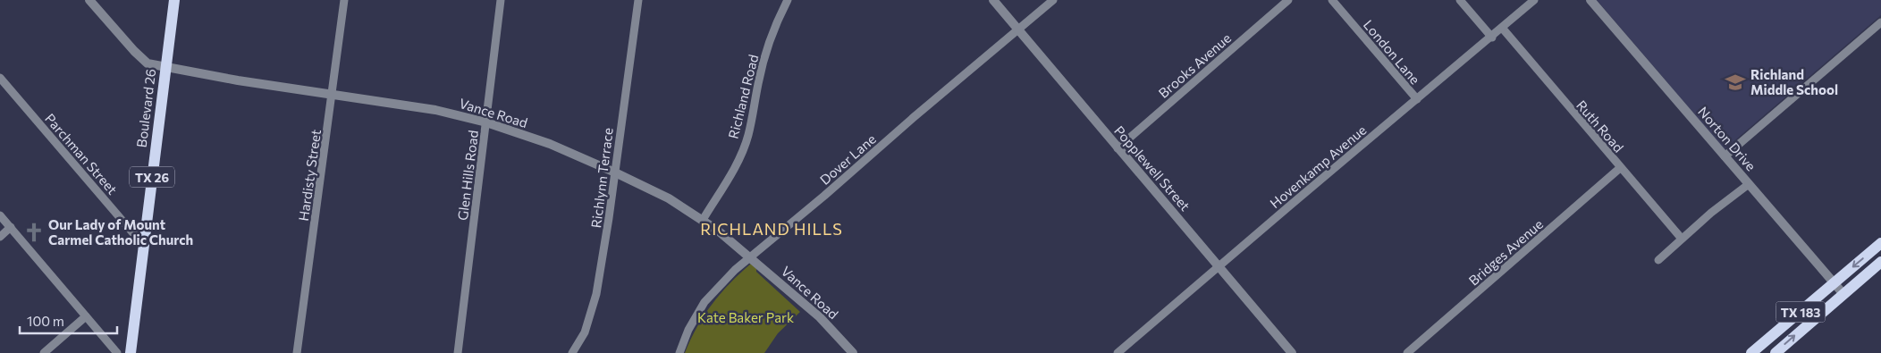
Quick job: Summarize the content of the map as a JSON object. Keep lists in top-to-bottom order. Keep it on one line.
{"streets":{"main road":["Boulevard 26","TX 26","TX 183"],"street":["London Lane","Brooks Avenue","Richland Road","Vance Road","Ruth Road","Norton Drive","Parchman Street","Dover Lane","Hovenkamp Avenue","Popplewell Street","Hardisty Street","Glen Hills Road","Richlynn Terrace","Bridges Avenue"]},"crossings":[["London Lane","Hovenkamp Avenue"],["Brooks Avenue","Popplewell Street"],["Richland Road","Vance Road"],["Boulevard 26","Vance Road"],["Boulevard 26","Parchman Street"],["Vance Road","Dover Lane"],["Vance Road","Hardisty Street"],["Vance Road","Glen Hills Road"],["Vance Road","Richlynn Terrace"],["Ruth Road","Hovenkamp Avenue"],["Ruth Road","Bridges Avenue"],["Norton Drive","TX 183"],["Dover Lane","Popplewell Street"],["Hovenkamp Avenue","Popplewell Street"]],"districts":["RICHLAND HILLS"],"parks":["Kate Baker Park"],"places":{"school or university":["Richland Middle School"],"church":["Our Lady of Mount Carmel Catholic Church"]},"scale_bar":"100 m"}
